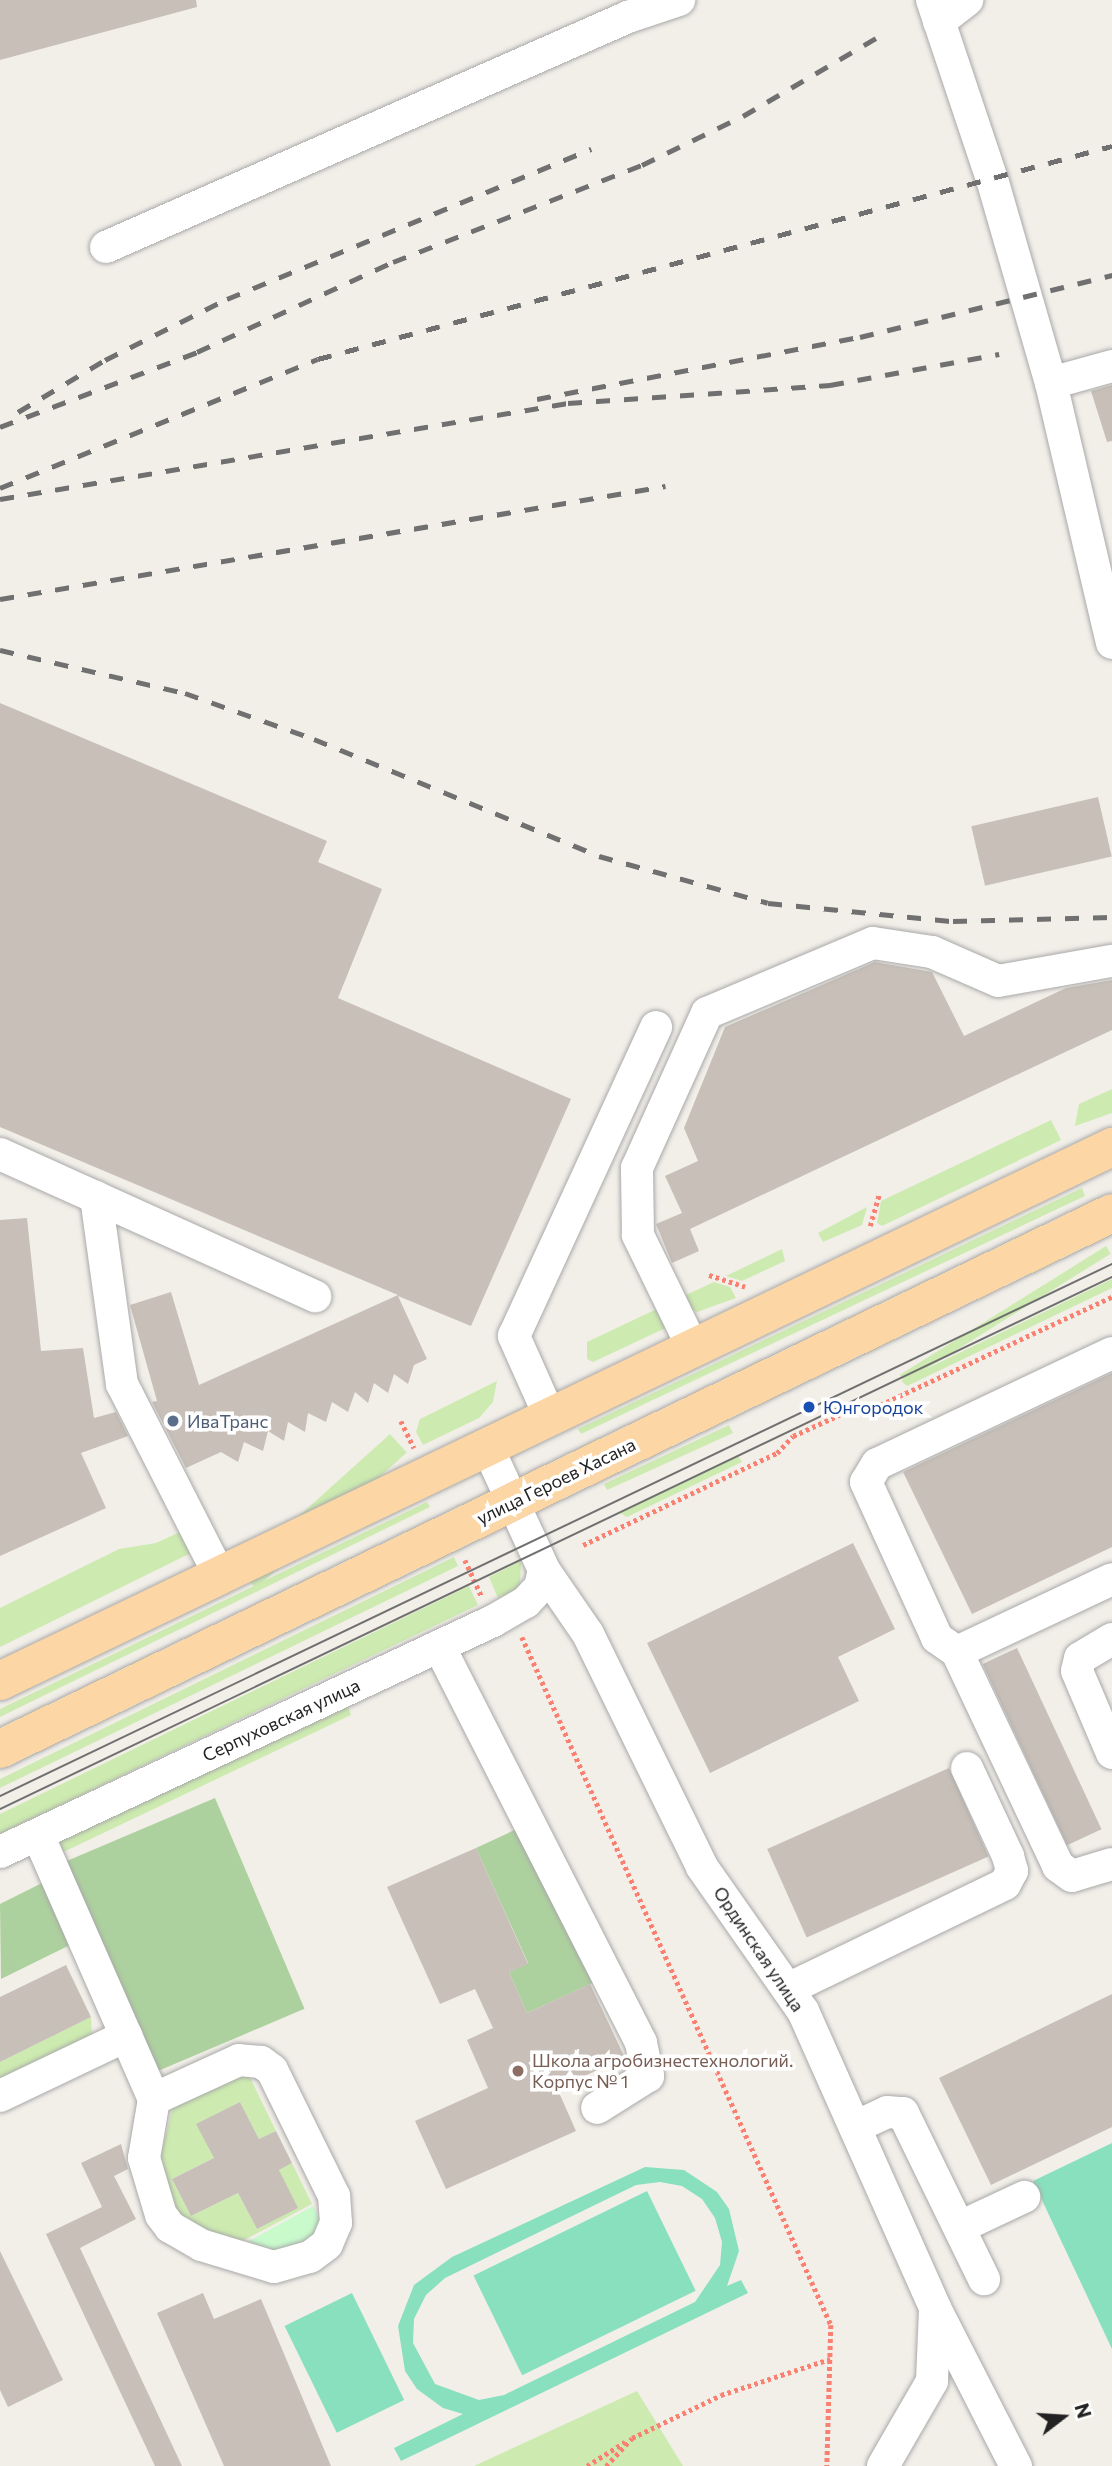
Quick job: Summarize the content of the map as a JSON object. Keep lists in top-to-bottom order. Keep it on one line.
{"streets":{"main road":["улица Героев Хасана"],"street":["Серпуховская улица","Ординская улица"]},"crossings":[["улица Героев Хасана","Ординская улица"],["Серпуховская улица","Ординская улица"]],"places":["Юнгородок","ИваТранс","Школа агробизнестехнологий. Корпус № 1"],"north":"right"}
